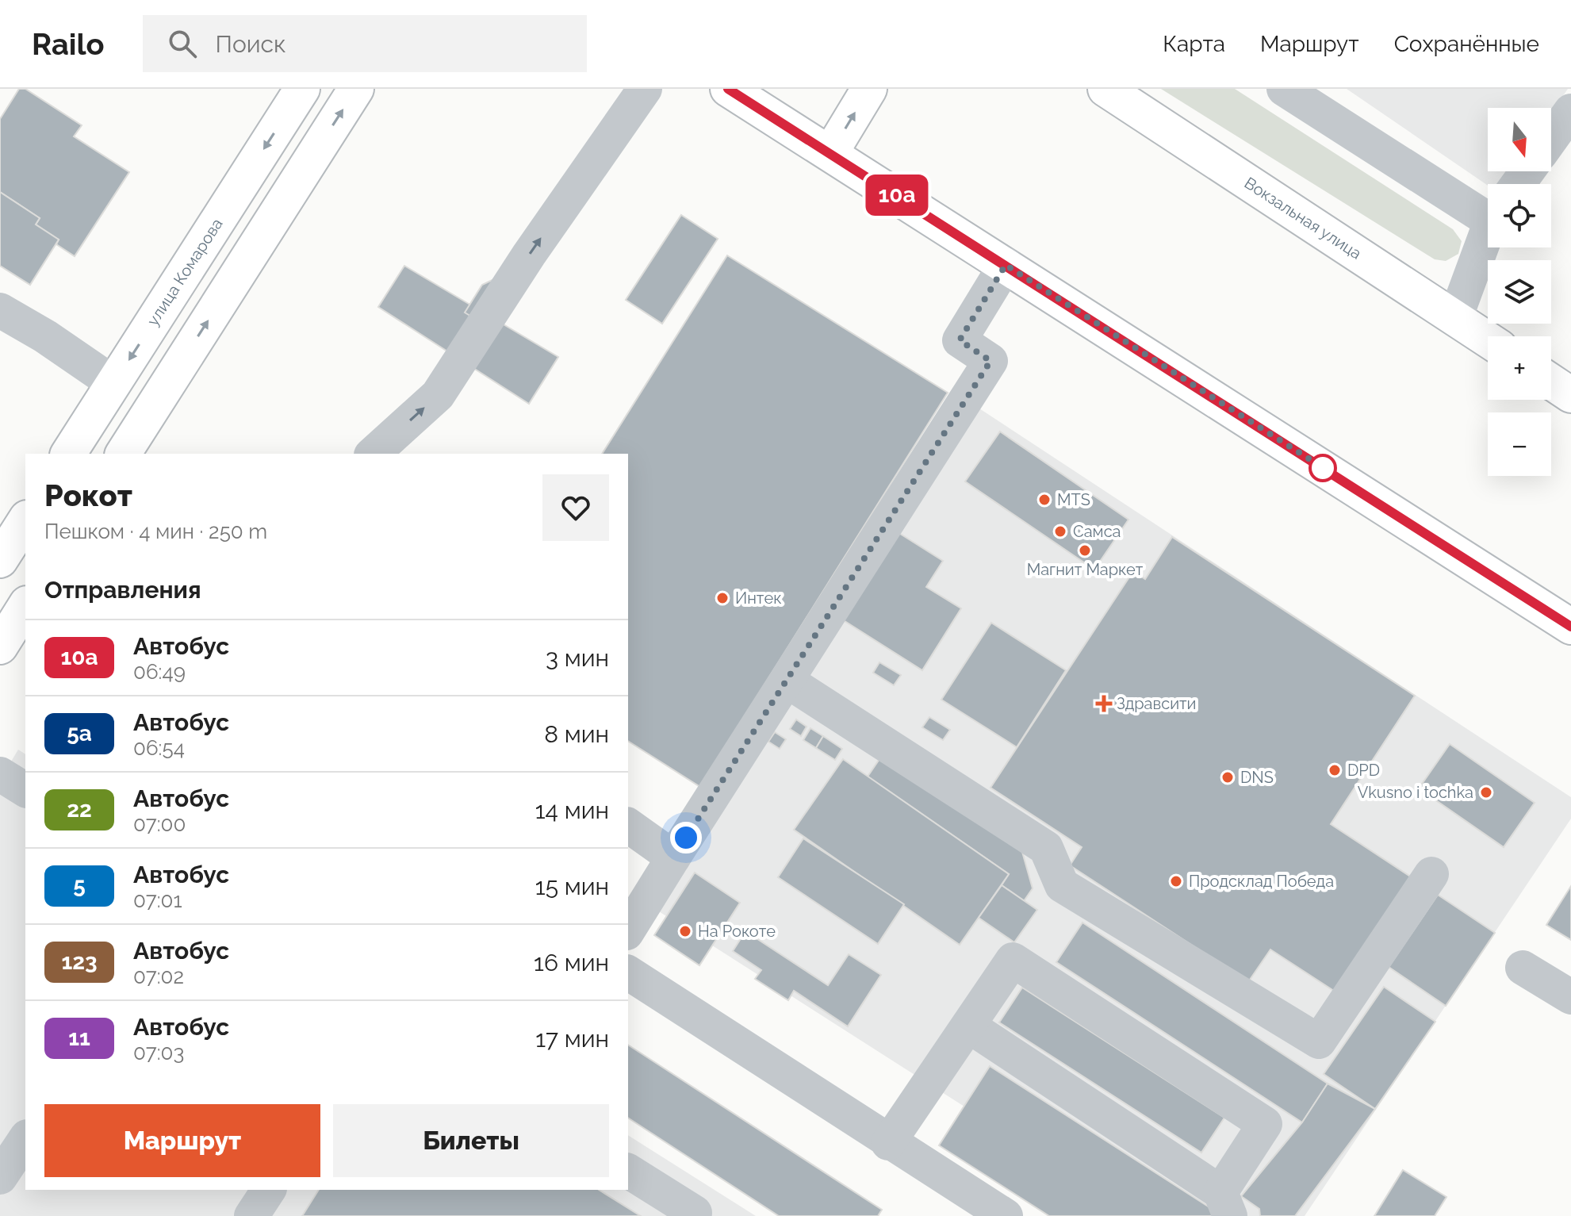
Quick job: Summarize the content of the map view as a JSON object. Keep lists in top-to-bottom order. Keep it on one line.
{"streets":{"main road":["Вокзальная улица","улица Комарова"]},"places":{"other":["MTS","Самса","Магнит Маркет","Интек","DPD","DNS","Vkusno i tochka","Продсклад Победа","На Рокоте"],"health":["Здравсити"]},"lines":["bus line 10а"],"north":"bottom","page":{"header":"Railo","search":"Поиск","nav":["Карта","Маршрут","Сохранённые"],"on_map":"10а","map_buttons":["+","−"],"heading":[["Рокот","Пешком · 4 мин · 250 m"],"Отправления"],"list":[{"mark":"10а","name":"Автобус","note":"06:49","value":"3 мин"},{"mark":"5а","name":"Автобус","note":"06:54","value":"8 мин"},{"mark":"22","name":"Автобус","note":"07:00","value":"14 мин"},{"mark":"5","name":"Автобус","note":"07:01","value":"15 мин"},{"mark":"123","name":"Автобус","note":"07:02","value":"16 мин"},{"mark":"11","name":"Автобус","note":"07:03","value":"17 мин"}],"buttons":["Маршрут","Билеты"]}}
